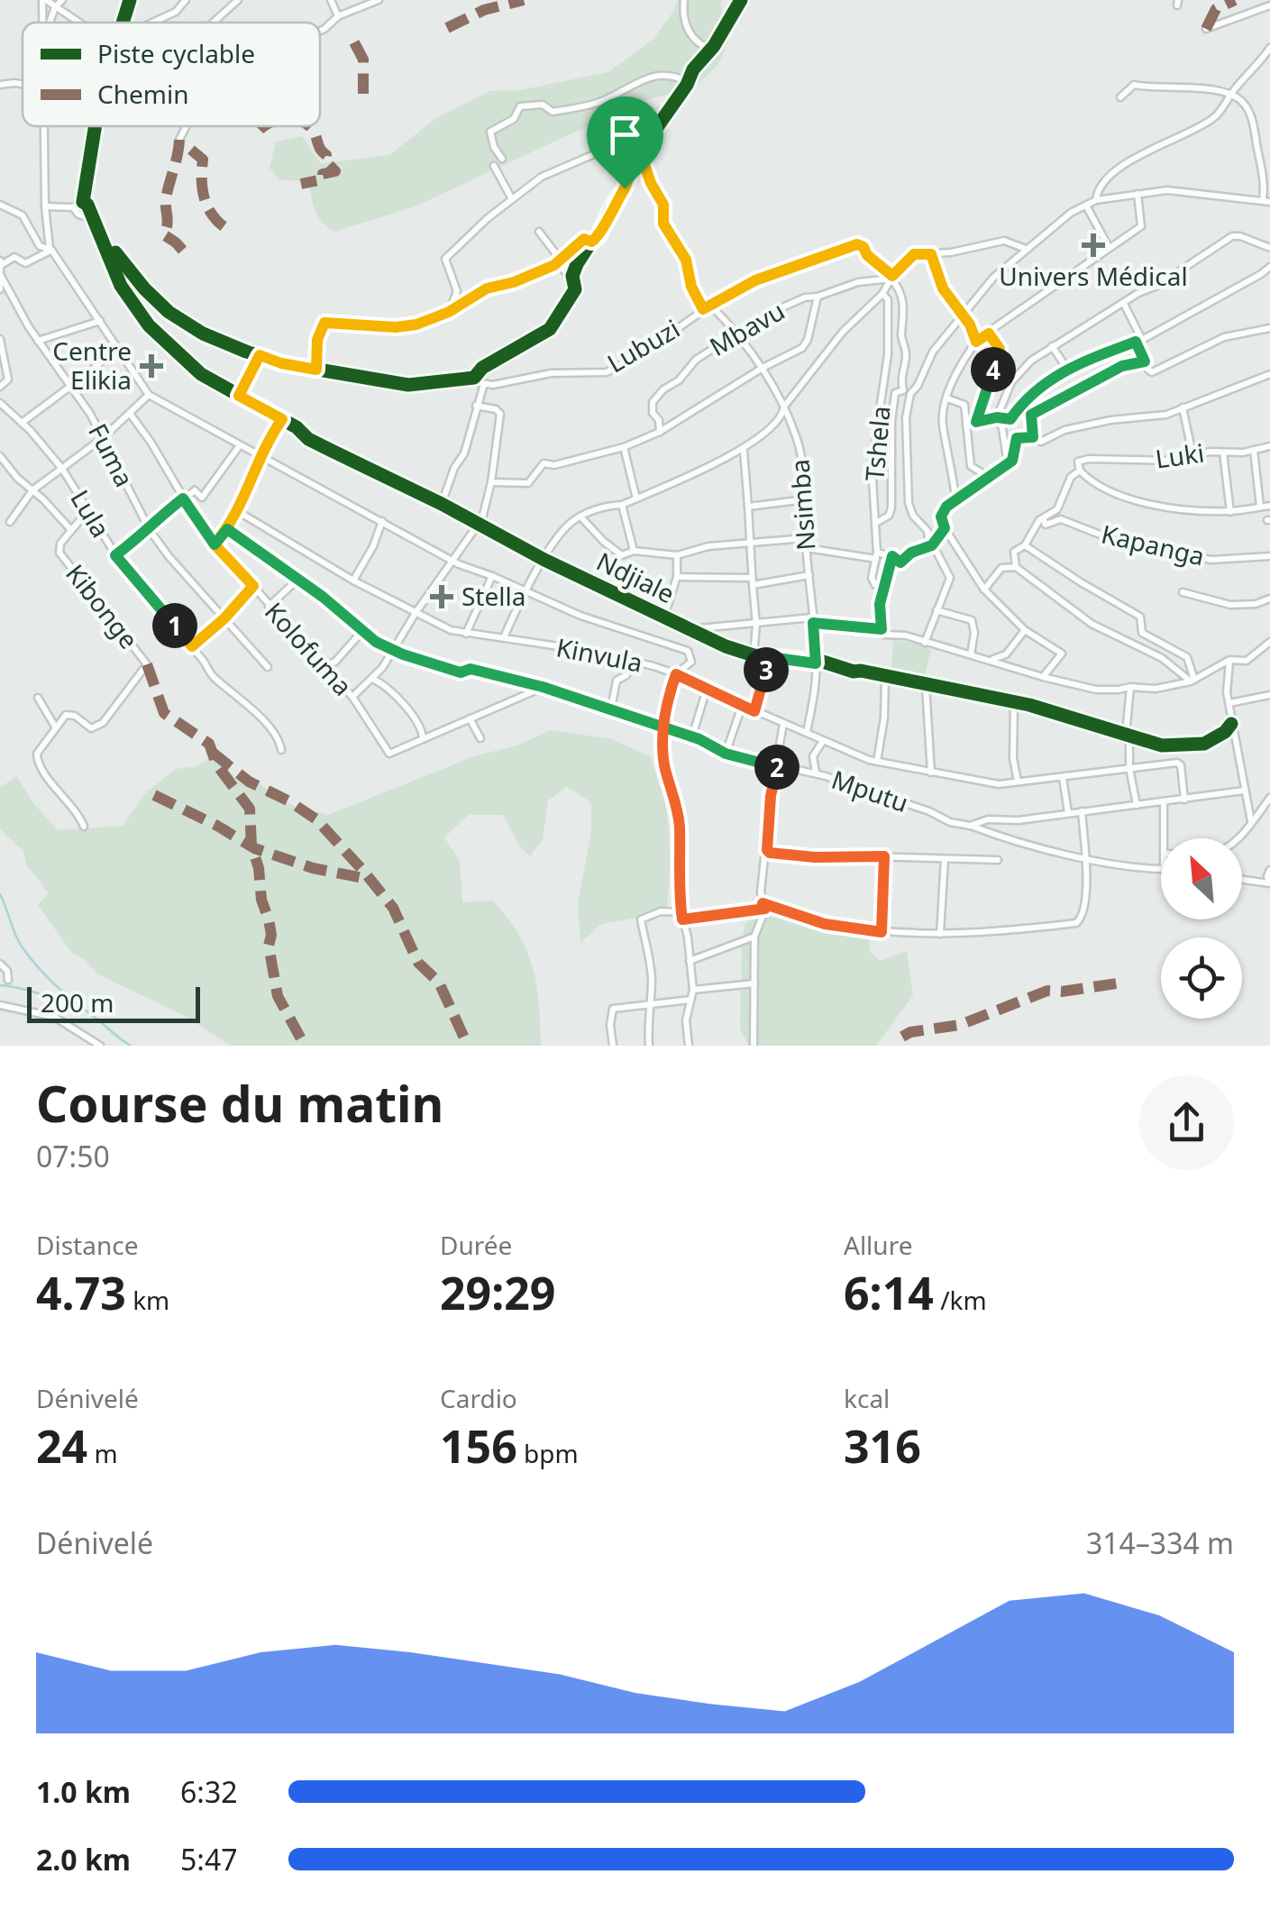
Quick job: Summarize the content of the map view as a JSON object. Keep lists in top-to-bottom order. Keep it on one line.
{"streets":{"street":["Mbavu","Lubuzi","Tshela","Fuma","Luki","Nsimba","Lula","Kapanga","Ndjiale","Kibonge","Kolofuma","Kinvula","Mputu"]},"crossings":[["Mbavu","Lubuzi"],["Mbavu","Nsimba"],["Lubuzi","Nsimba"],["Nsimba","Ndjiale"],["Nsimba","Kinvula"],["Kinvula","Mputu"]],"places":{"health":["Univers Médical","Centre Elikia","Stella"]},"legend":["Piste cyclable","Chemin"],"scale_bar":"200 m","north":"top left","page":{"pins":["4","1","3","2"],"scale":"200 m","heading":["Course du matin","07:50"],"stats":[["Distance","4.73 km"],["Durée","29:29"],["Allure","6:14 /km"],["Dénivelé","24 m"],["Cardio","156 bpm"],["kcal","316"]],"chart":["Dénivelé","314–334 m"],"list":[{"name":"1.0 km","note":"6:32"},{"name":"2.0 km","note":"5:47"}]}}
